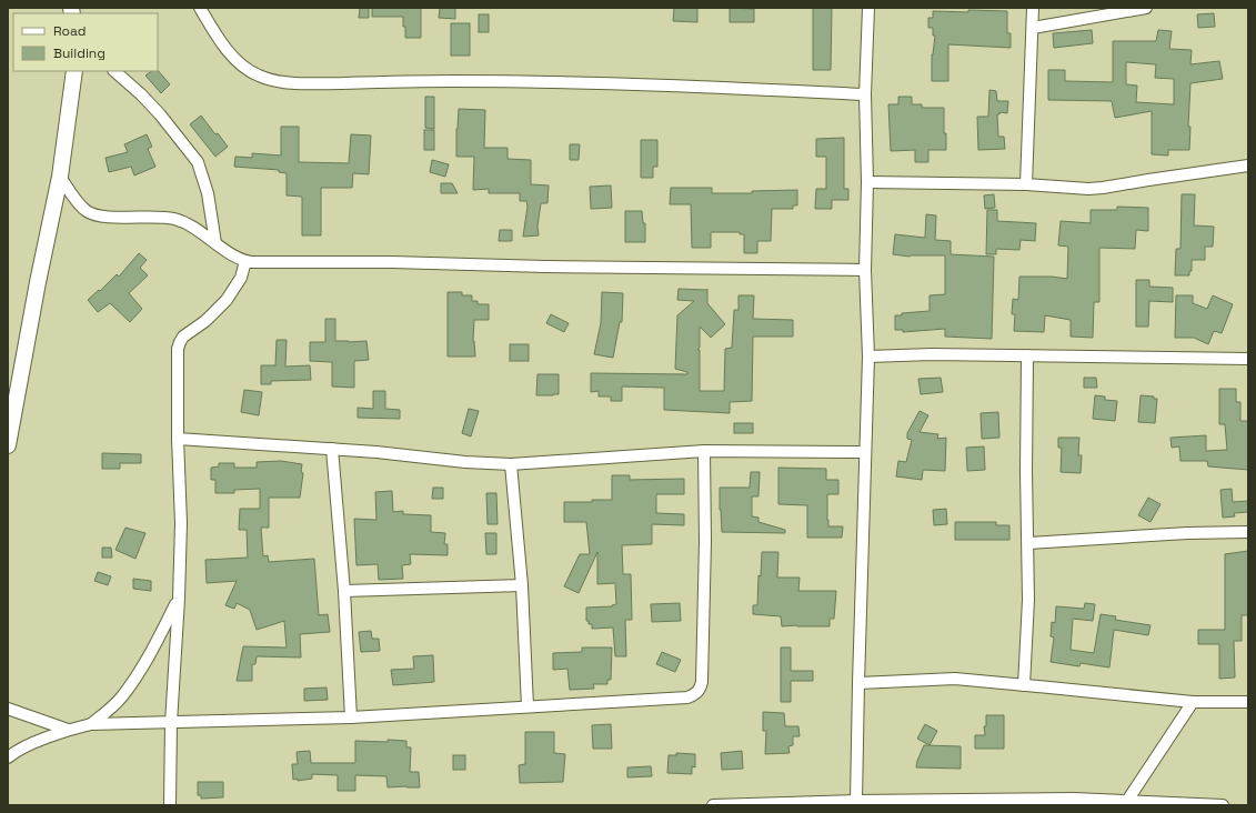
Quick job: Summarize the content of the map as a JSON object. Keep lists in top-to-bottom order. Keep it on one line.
{"legend":["Road","Building"]}
